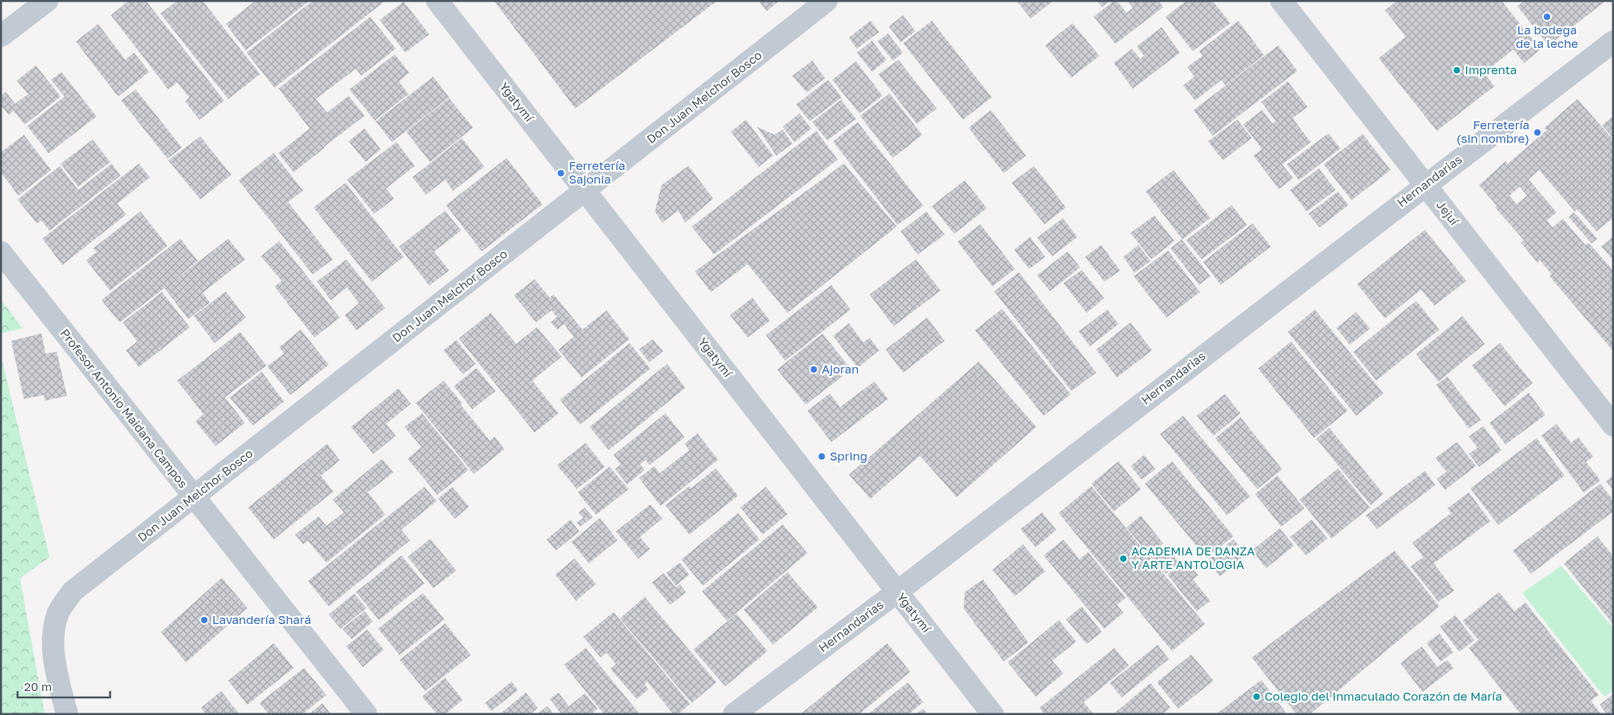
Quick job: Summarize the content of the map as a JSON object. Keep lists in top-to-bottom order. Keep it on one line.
{"streets":{"street":["Don Juan Melchor Bosco","Ygatymí","Hernandarias","Jejuí","Profesor Antonio Maidana Campos"]},"crossings":[["Don Juan Melchor Bosco","Ygatymí"],["Don Juan Melchor Bosco","Profesor Antonio Maidana Campos"],["Ygatymí","Hernandarias"],["Hernandarias","Jejuí"]],"places":["La bodega de la leche","Imprenta","Ferretería (sin nombre)","Ferretería Sajonia","Ajoran","Spring","ACADEMIA DE DANZA Y ARTE ANTOLOGIA","Lavandería Shará","Colegio del Inmaculado Corazón de María"],"scale_bar":"20 m"}
